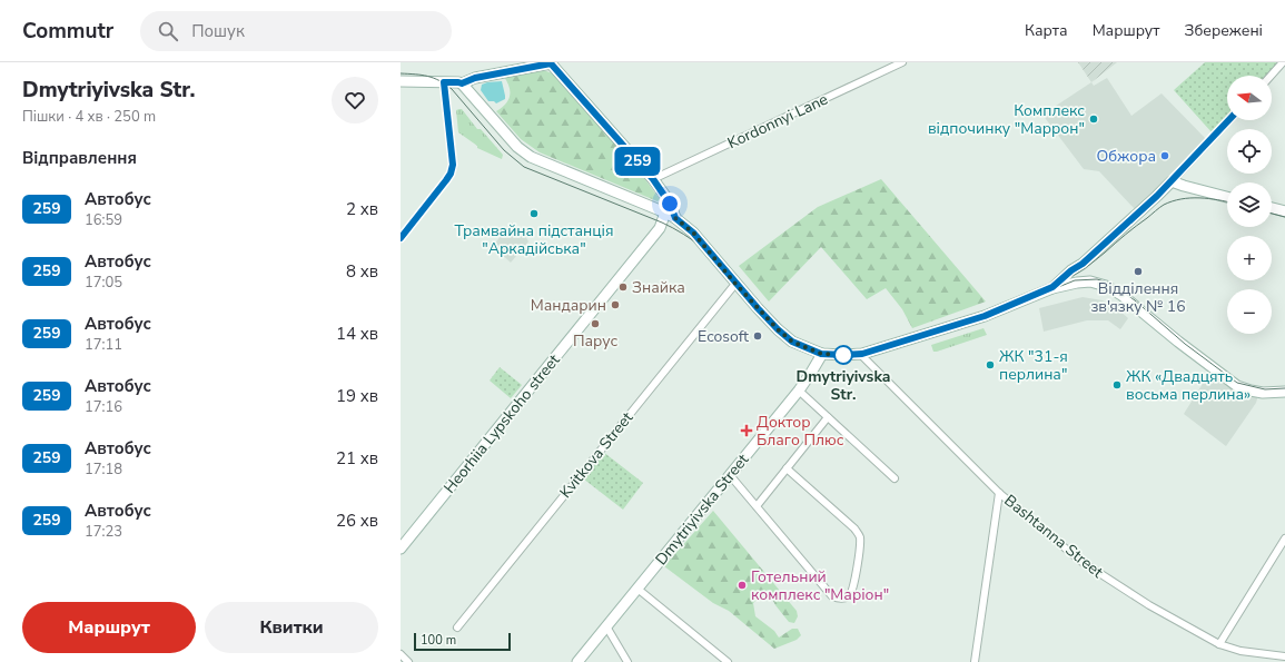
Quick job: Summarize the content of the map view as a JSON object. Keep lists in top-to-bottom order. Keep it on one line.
{"streets":{"main road":["Heorhiia Lypskoho street","Dmytriyivska Street"],"street":["Kordonnyi Lane","Kvitkova Street","Bashtanna Street"]},"places":{"other":["Комплекс відпочинку \"Маррон\"","Обжора","Трамвайна підстанція \"Аркадійська\"","Відділення зв'язку № 16","Знайка","Мандарин","Парус","Ecosoft","Dmytriyivska Str.","ЖК \"31-я перлина\"","ЖК «Двадцять восьма перлина»","Готельний комплекс \"Маріон\""],"health":["Доктор Благо Плюс"]},"lines":["bus line 259"],"scale_bar":"100 m","north":"left","page":{"header":"Commutr","search":"Пошук","nav":["Карта","Маршрут","Збережені"],"heading":[["Dmytriyivska Str.","Пішки · 4 хв · 250 m"],"Відправлення"],"on_map":"259","map_buttons":["+","−"],"list":[{"mark":"259","name":"Автобус","note":"16:59","value":"2 хв"},{"mark":"259","name":"Автобус","note":"17:05","value":"8 хв"},{"mark":"259","name":"Автобус","note":"17:11","value":"14 хв"},{"mark":"259","name":"Автобус","note":"17:16","value":"19 хв"},{"mark":"259","name":"Автобус","note":"17:18","value":"21 хв"},{"mark":"259","name":"Автобус","note":"17:23","value":"26 хв"}],"buttons":["Маршрут","Квитки"],"scale":"100 m"}}
